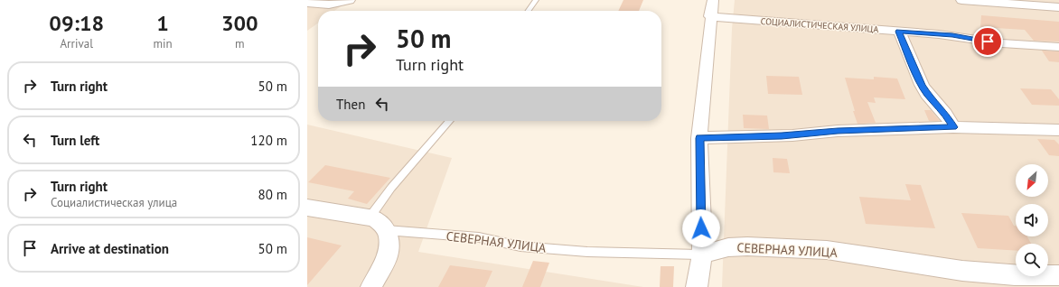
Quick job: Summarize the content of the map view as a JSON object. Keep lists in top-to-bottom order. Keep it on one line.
{"streets":{"street":["СОЦИАЛИСТИЧЕСКАЯ УЛИЦА","СЕВЕРНАЯ УЛИЦА"]},"north":"bottom left","page":{"eta":["09:18","Arrival","1","min","300","m"],"turn":["50 m","Turn right"],"list":[{"name":"Turn right","value":"50 m"},{"name":"Turn left","value":"120 m"},{"name":"Turn right","note":"Социалистическая улица","value":"80 m"},{"name":"Arrive at destination","value":"50 m"}],"then":"Then"}}
